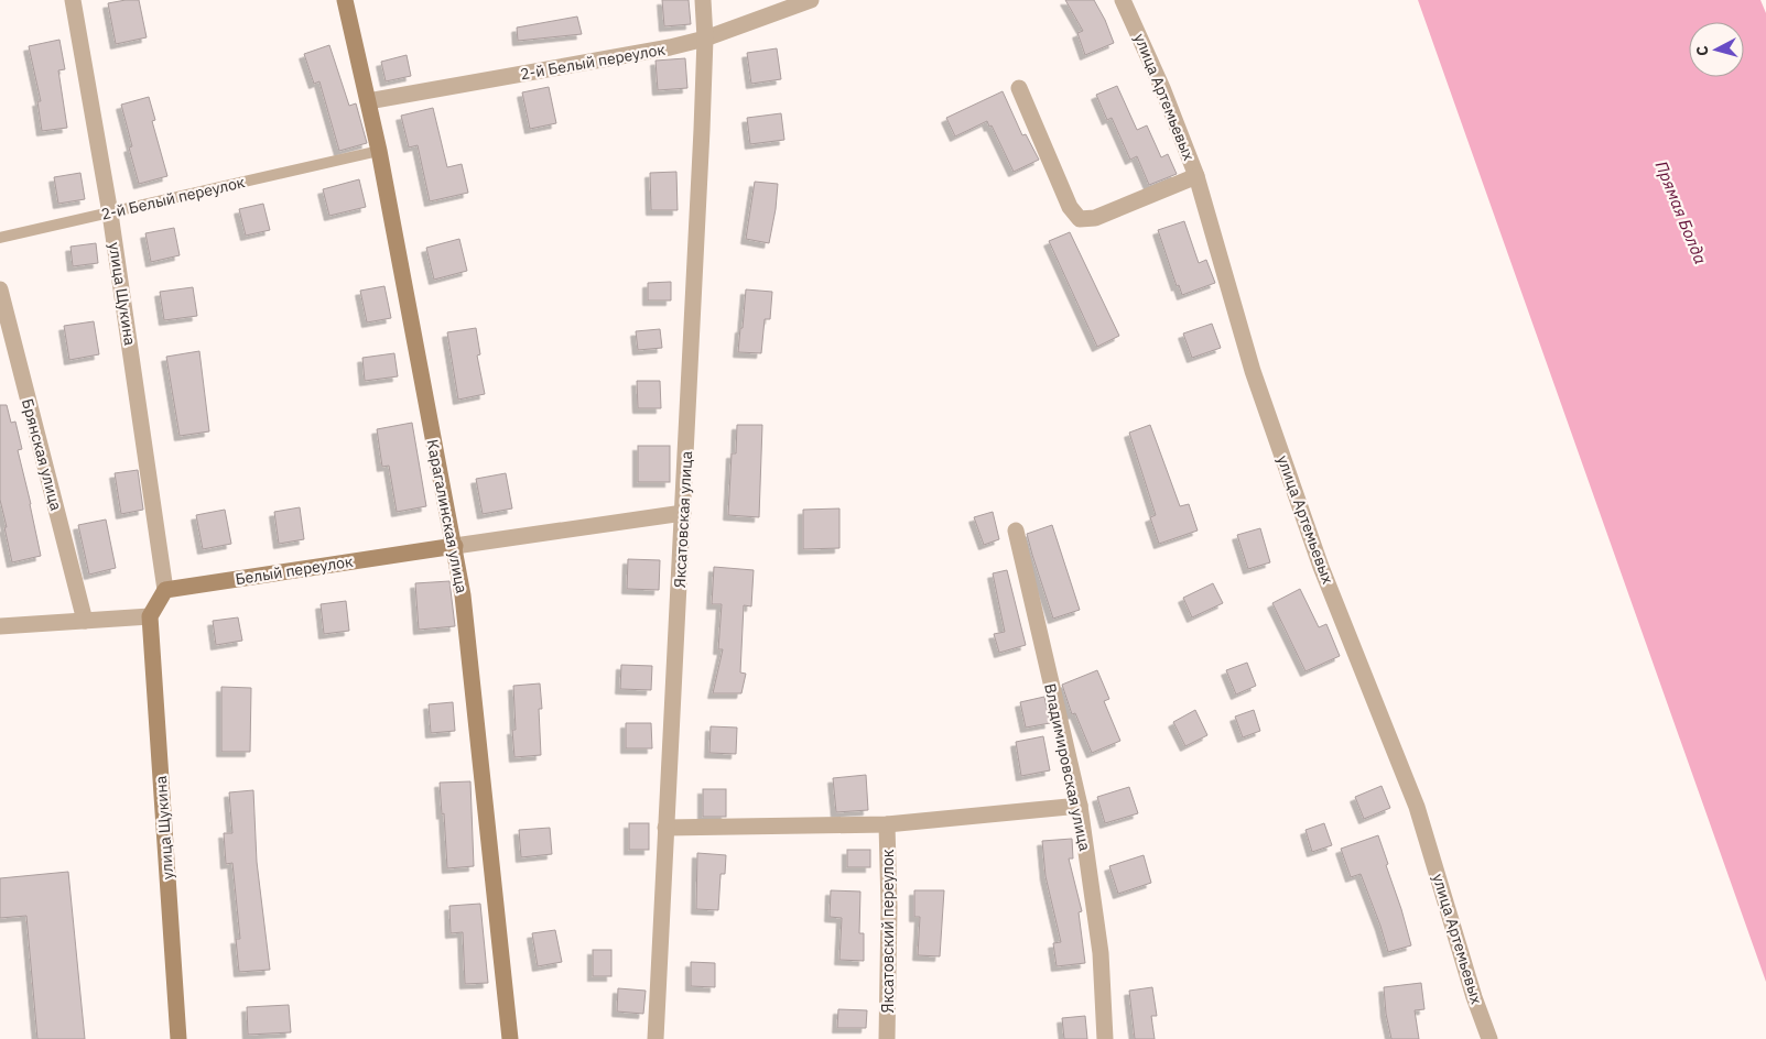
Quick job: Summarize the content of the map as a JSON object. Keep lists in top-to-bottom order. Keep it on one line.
{"streets":{"street":["2-й Белый переулок","улица Артемьевых","улица Щукина","Брянская улица","Карагалинская улица","Яксатовская улица","Белый переулок","Владимировская улица","Яксатовский переулок"]},"crossings":[["2-й Белый переулок","улица Щукина"],["2-й Белый переулок","Карагалинская улица"],["2-й Белый переулок","Яксатовская улица"],["улица Щукина","Белый переулок"],["Карагалинская улица","Белый переулок"]],"water":["Прямая Болда"],"north":"left"}
